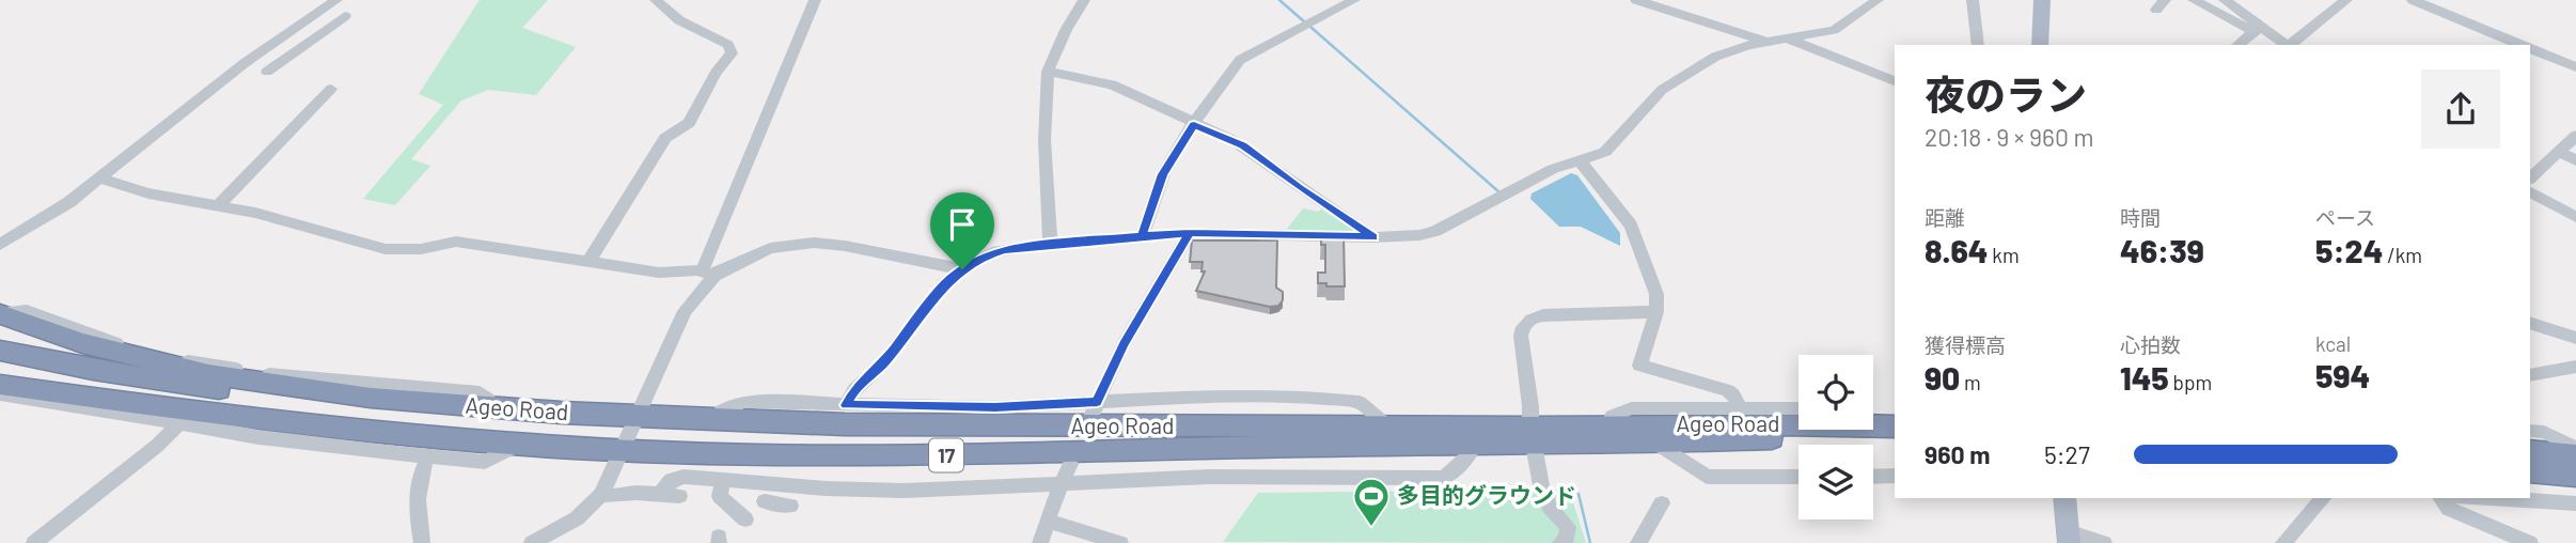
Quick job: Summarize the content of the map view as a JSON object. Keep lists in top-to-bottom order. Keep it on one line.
{"streets":{"highway":["Ageo Road","17"]},"places":{"sports":["多目的グラウンド"]},"page":{"heading":["夜のラン","20:18 · 9 × 960 m"],"stats":[["距離","8.64 km"],["時間","46:39"],["ペース","5:24 /km"],["獲得標高","90 m"],["心拍数","145 bpm"],["kcal","594"]],"list":[{"name":"960 m","note":"5:27"}]}}
